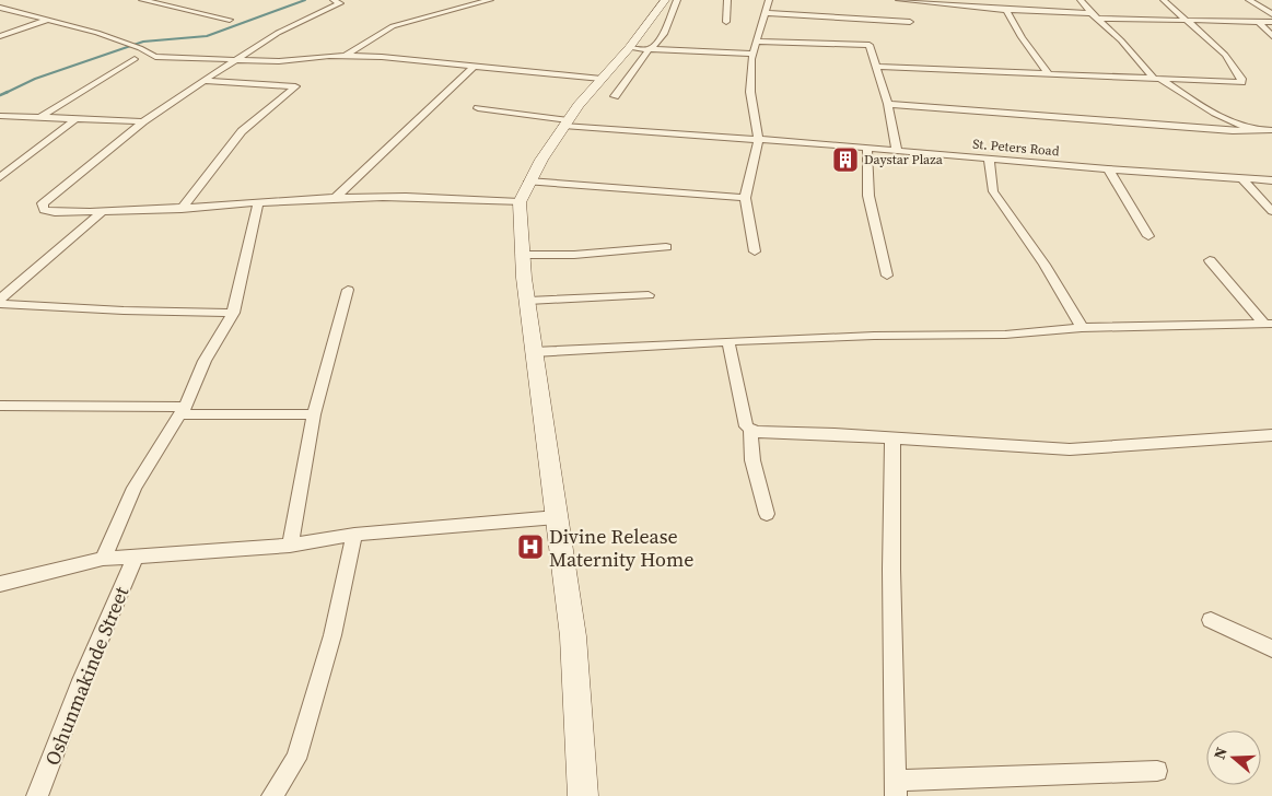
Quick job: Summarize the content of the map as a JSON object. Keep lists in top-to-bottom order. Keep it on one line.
{"streets":{"street":["St. Peters Road","Oshunmakinde Street"]},"places":{"building":["Daystar Plaza"],"hospital":["Divine Release Maternity Home"]},"north":"left"}
